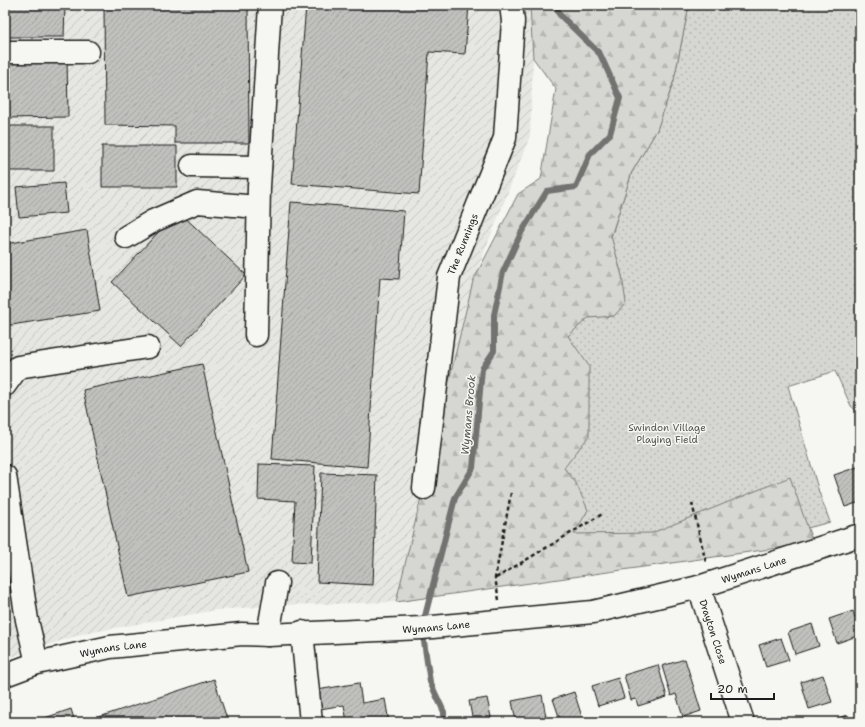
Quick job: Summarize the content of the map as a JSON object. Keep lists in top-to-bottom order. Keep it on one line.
{"streets":{"street":["The Runnings","Wymans Lane","Drayton Close"]},"crossings":[["Wymans Lane","Drayton Close"]],"water":["Wymans Brook"],"parks":["Swindon Village Playing Field"],"scale_bar":"20 m"}
